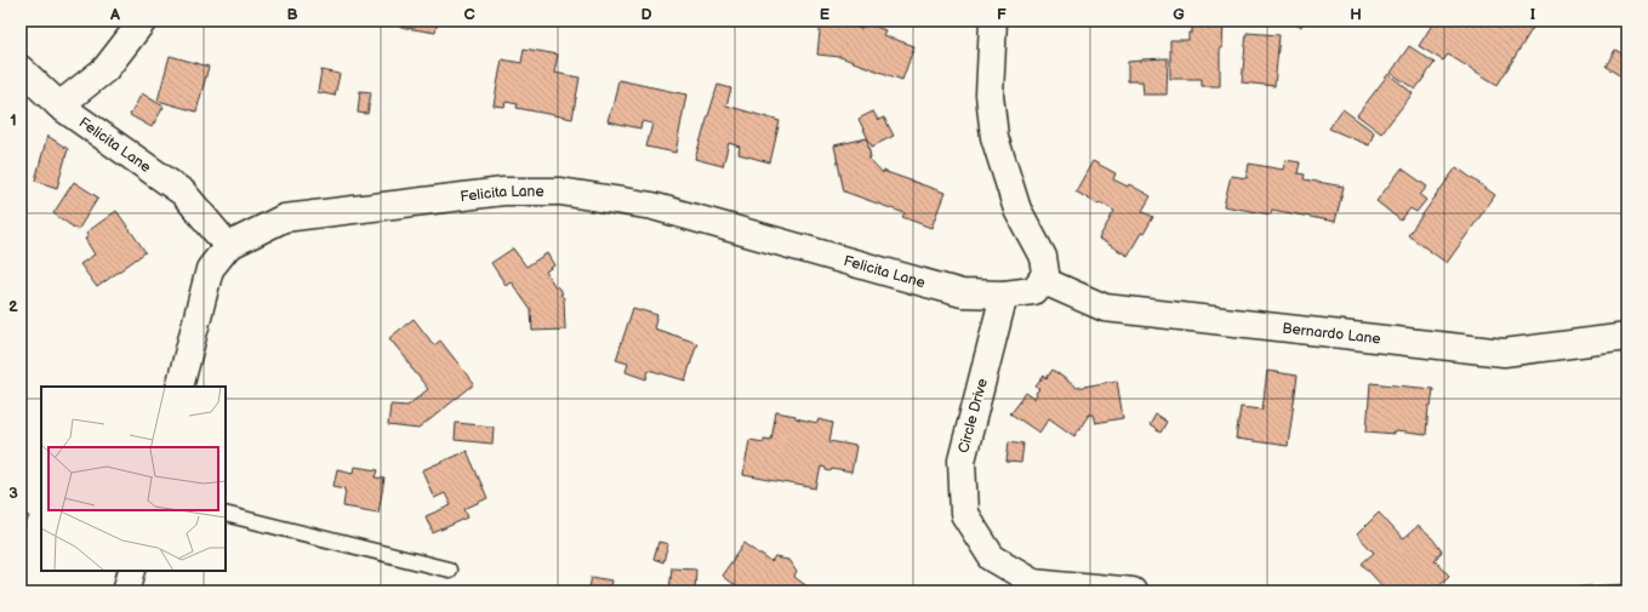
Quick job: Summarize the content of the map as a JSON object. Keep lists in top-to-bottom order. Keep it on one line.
{"streets":{"street":["Felicita Lane","Bernardo Lane","Circle Drive"]},"crossings":[["Felicita Lane","Bernardo Lane"],["Felicita Lane","Circle Drive"]],"grid":{"columns":["A","B","C","D","E","F","G","H","I"],"rows":["1","2","3"]}}
